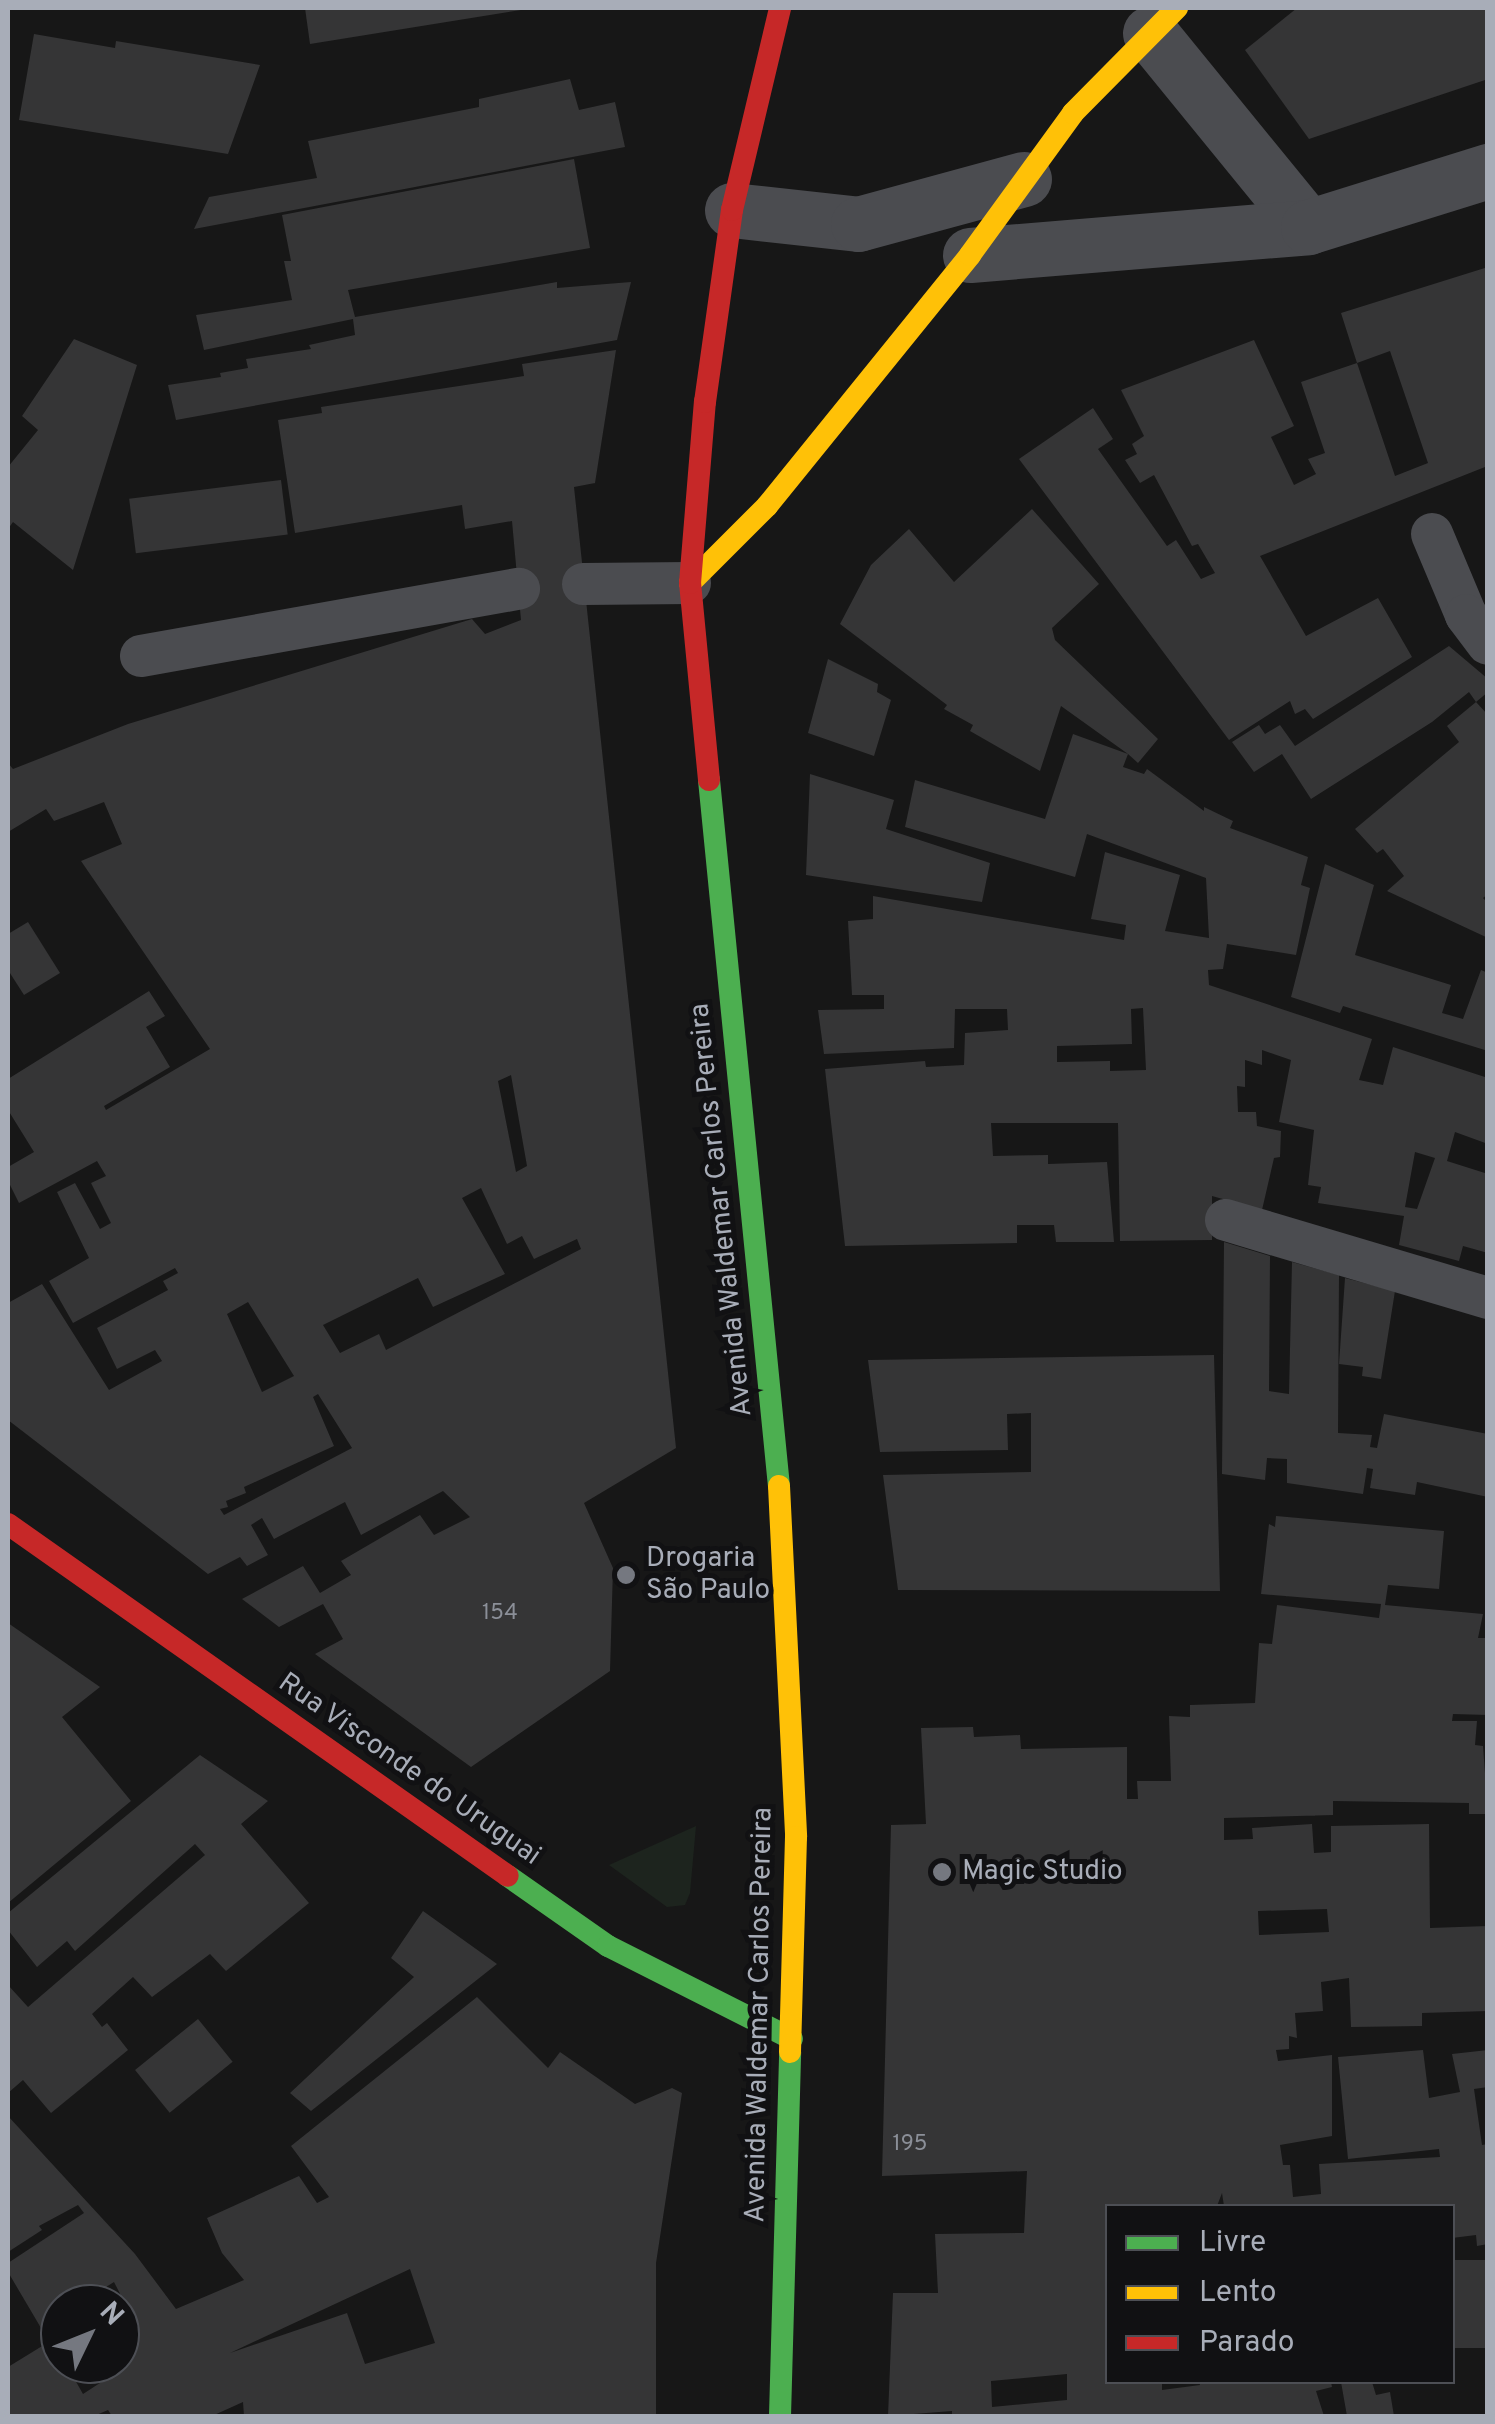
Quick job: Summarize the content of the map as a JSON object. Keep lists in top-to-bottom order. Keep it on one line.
{"streets":{"street":["Avenida Waldemar Carlos Pereira","Rua Visconde do Uruguai"]},"crossings":[["Avenida Waldemar Carlos Pereira","Rua Visconde do Uruguai"]],"places":["Drogaria São Paulo","Magic Studio"],"house_numbers":["154","195"],"legend":["Livre","Lento","Parado"],"north":"top right"}
